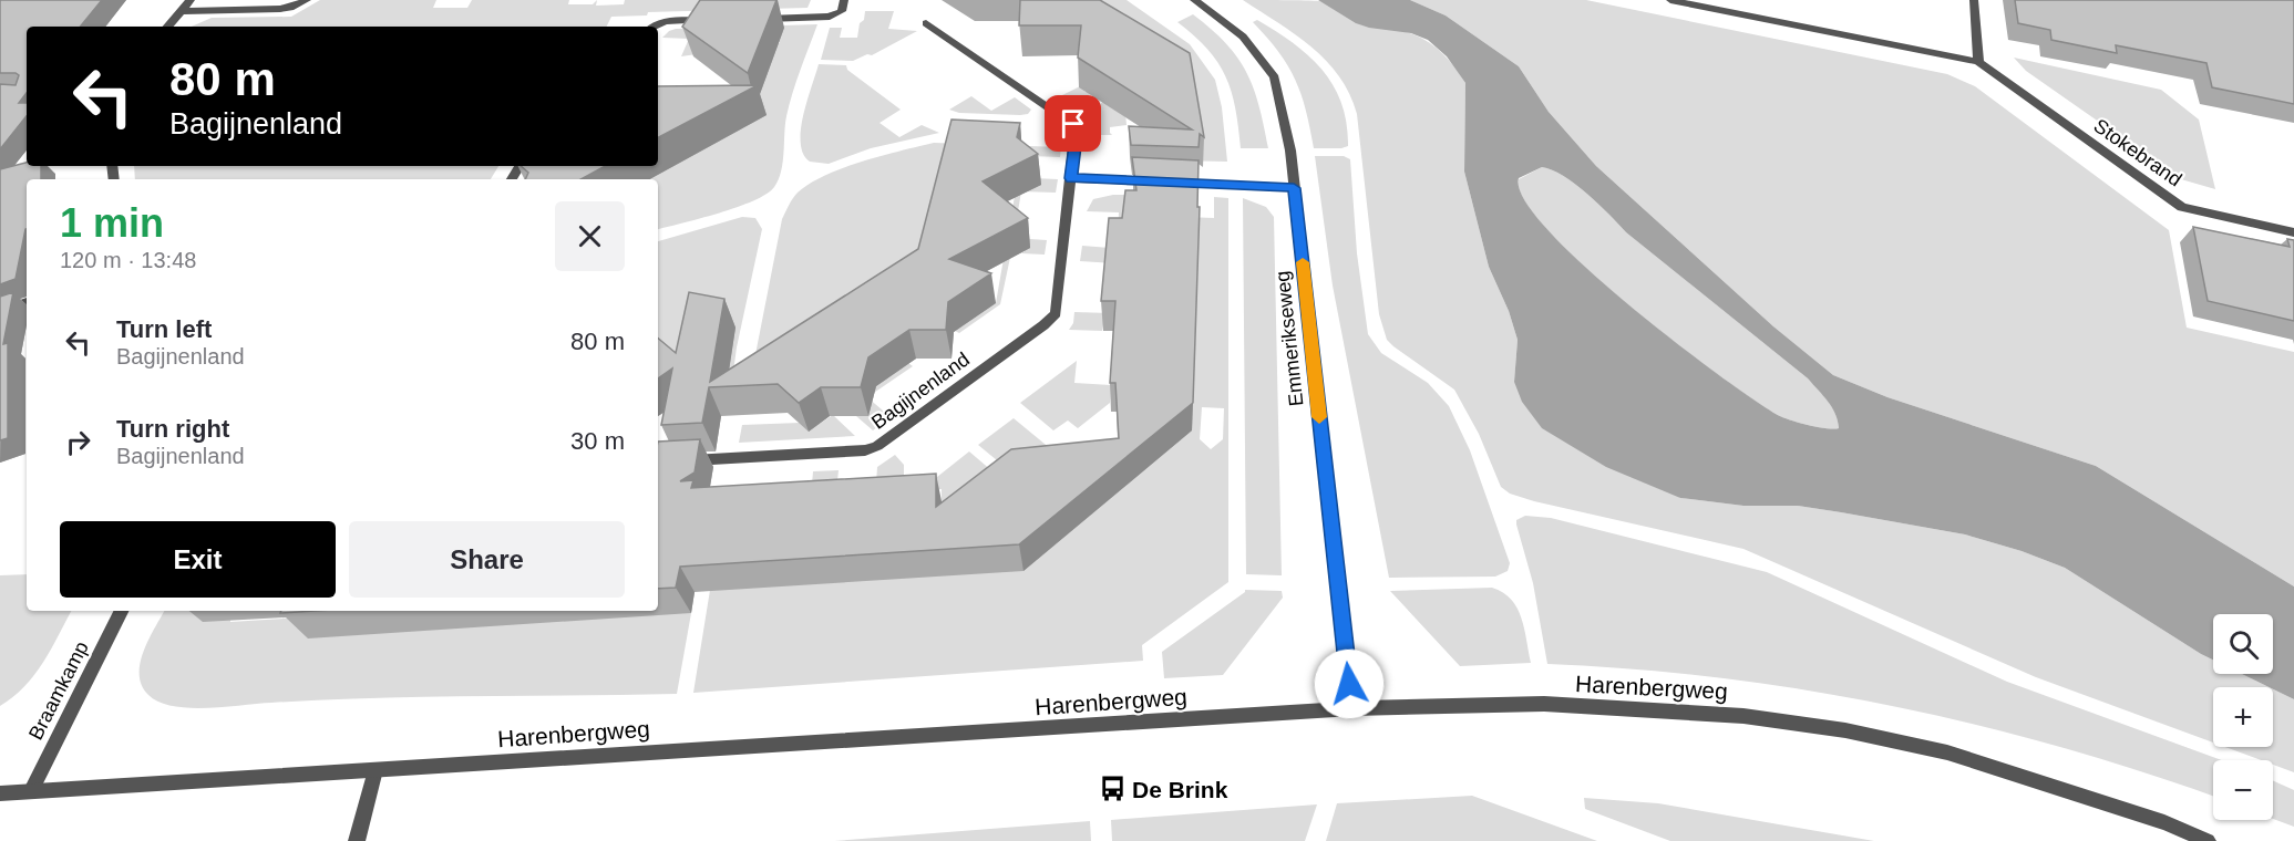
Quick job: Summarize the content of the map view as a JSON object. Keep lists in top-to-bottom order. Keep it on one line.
{"streets":{"street":["Stokebrand","Emmerikseweg","Bagijnenland","Harenbergweg","Braamkamp"]},"crossings":[["Emmerikseweg","Harenbergweg"],["Harenbergweg","Braamkamp"]],"places":{"bus stop":["De Brink"]},"page":{"turn":["80 m","Bagijnenland"],"heading":["1 min","120 m · 13:48"],"list":[{"name":"Turn left","note":"Bagijnenland","value":"80 m"},{"name":"Turn right","note":"Bagijnenland","value":"30 m"}],"buttons":["Exit","Share"],"map_buttons":["+","−"]}}
